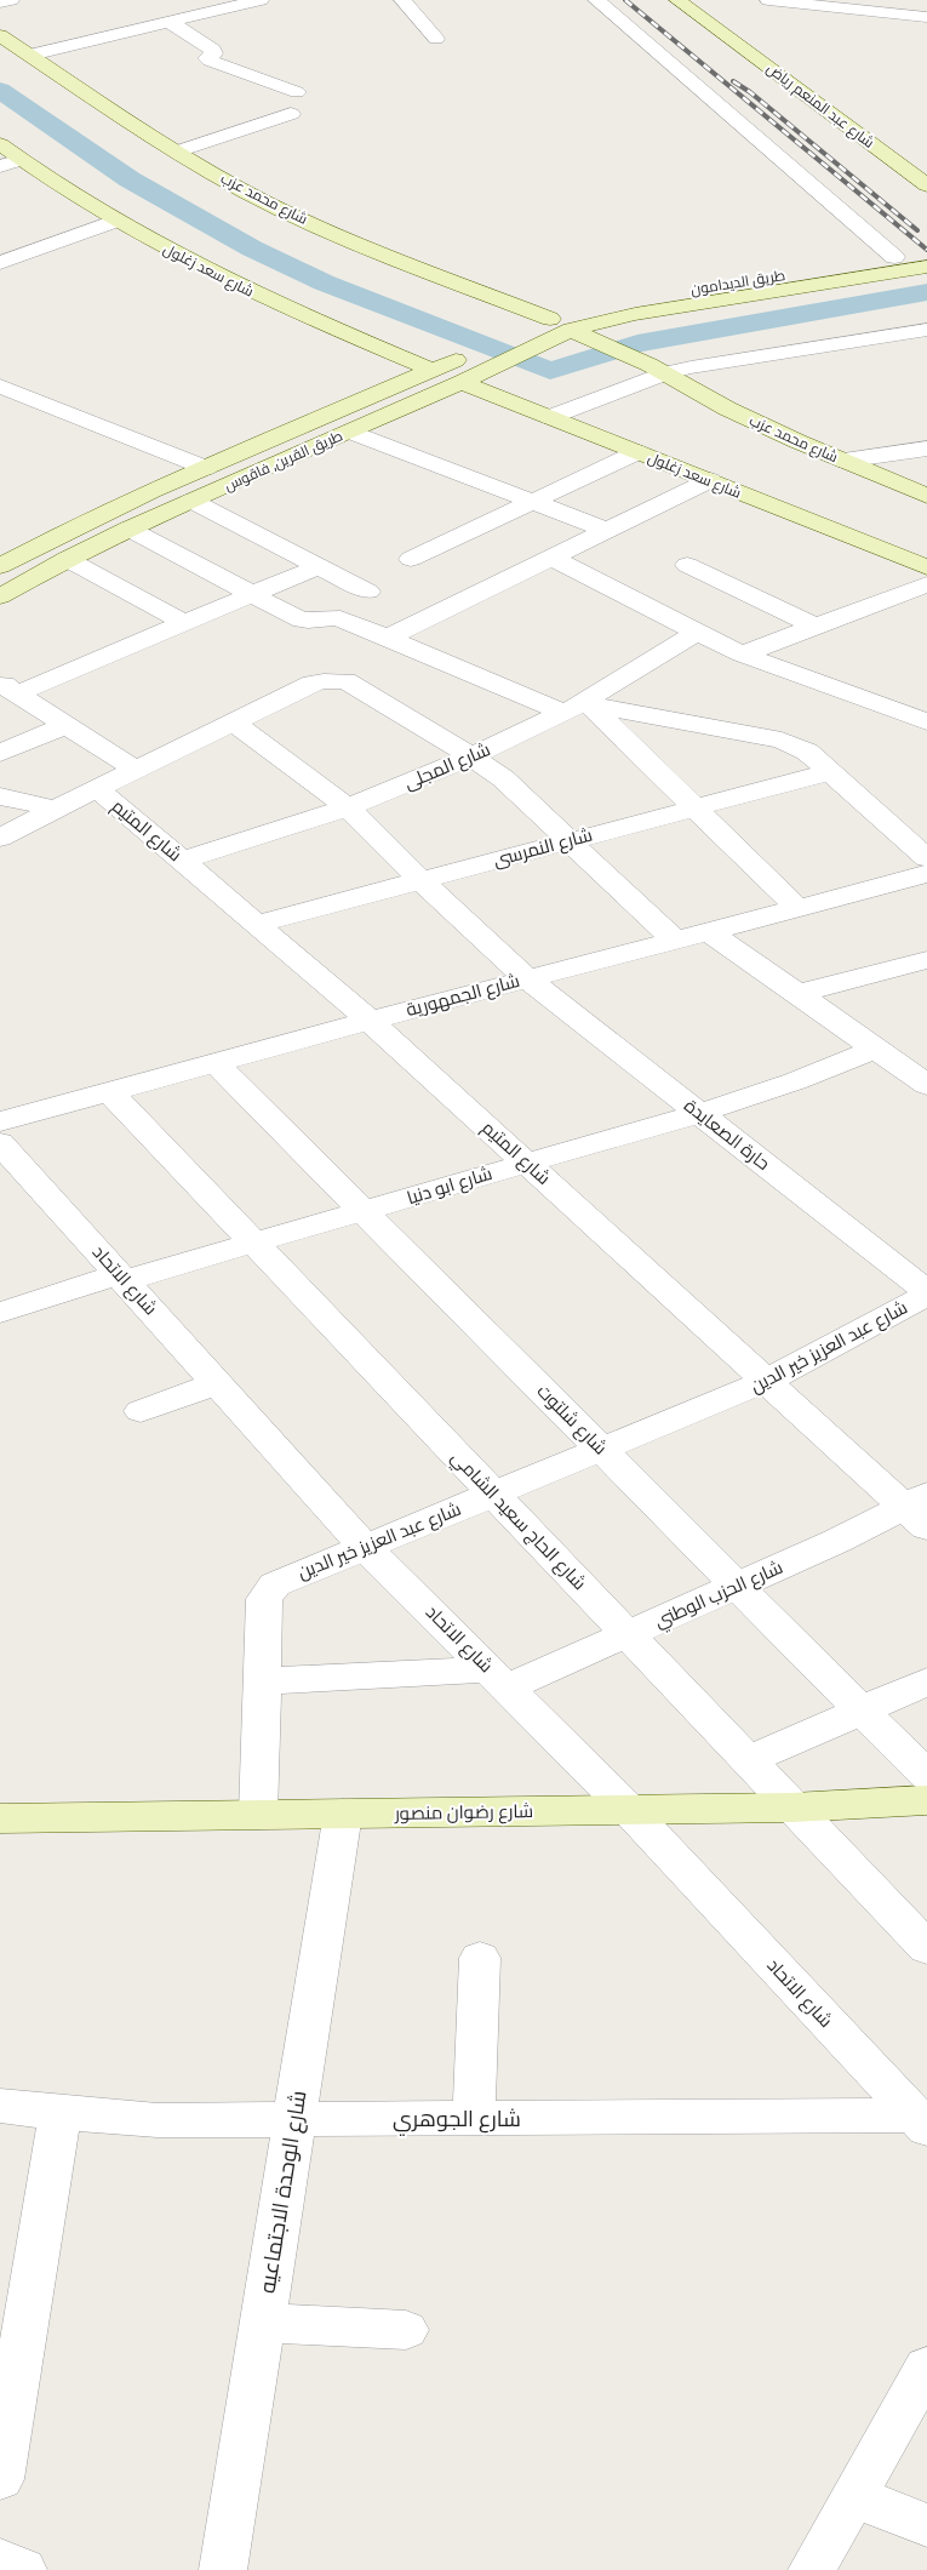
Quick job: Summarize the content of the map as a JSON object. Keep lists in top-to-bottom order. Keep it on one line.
{"streets":{"main road":["شارع عبد المنعم رياض","شارع محمد عزب","شارع سعد زغلول","طريق الديدامون","طريق القرين, فاقوس","شارع رضوان منصور"],"street":["شارع المجلى","شارع المتيم","شارع النمرسى","شارع الجمهورية","حارة الصعايدة","شارع ابو دنيا","شارع الاتحاد","شارع عبد العزيز خير الدين","شارع شلتوت","شارع الحاج سعيد الشامي","شارع الحزب الوطني","شارع الجوهري","شارع الوحدة الاجتماعيه"]},"crossings":[["شارع محمد عزب","طريق الديدامون"],["شارع محمد عزب","طريق القرين, فاقوس"],["شارع سعد زغلول","طريق القرين, فاقوس"],["طريق الديدامون","طريق القرين, فاقوس"],["شارع المجلى","شارع المتيم"],["شارع المجلى","حارة الصعايدة"],["شارع المتيم","شارع النمرسى"],["شارع المتيم","شارع الجمهورية"],["شارع المتيم","شارع ابو دنيا"],["شارع المتيم","شارع عبد العزيز خير الدين"],["شارع المتيم","شارع الحزب الوطني"],["شارع النمرسى","حارة الصعايدة"],["شارع الجمهورية","حارة الصعايدة"],["شارع الجمهورية","شارع شلتوت"],["شارع الجمهورية","شارع الحاج سعيد الشامي"],["حارة الصعايدة","شارع ابو دنيا"],["حارة الصعايدة","شارع عبد العزيز خير الدين"],["شارع ابو دنيا","شارع الاتحاد"],["شارع ابو دنيا","شارع شلتوت"],["شارع ابو دنيا","شارع الحاج سعيد الشامي"],["شارع الاتحاد","شارع عبد العزيز خير الدين"],["شارع الاتحاد","شارع الحزب الوطني"],["شارع الاتحاد","شارع رضوان منصور"],["شارع الاتحاد","شارع الجوهري"],["شارع عبد العزيز خير الدين","شارع شلتوت"],["شارع عبد العزيز خير الدين","شارع الحاج سعيد الشامي"],["شارع عبد العزيز خير الدين","شارع رضوان منصور"],["شارع شلتوت","شارع الحزب الوطني"],["شارع الحاج سعيد الشامي","شارع الحزب الوطني"],["شارع الحاج سعيد الشامي","شارع رضوان منصور"],["شارع رضوان منصور","شارع الوحدة الاجتماعيه"],["شارع الجوهري","شارع الوحدة الاجتماعيه"]]}
